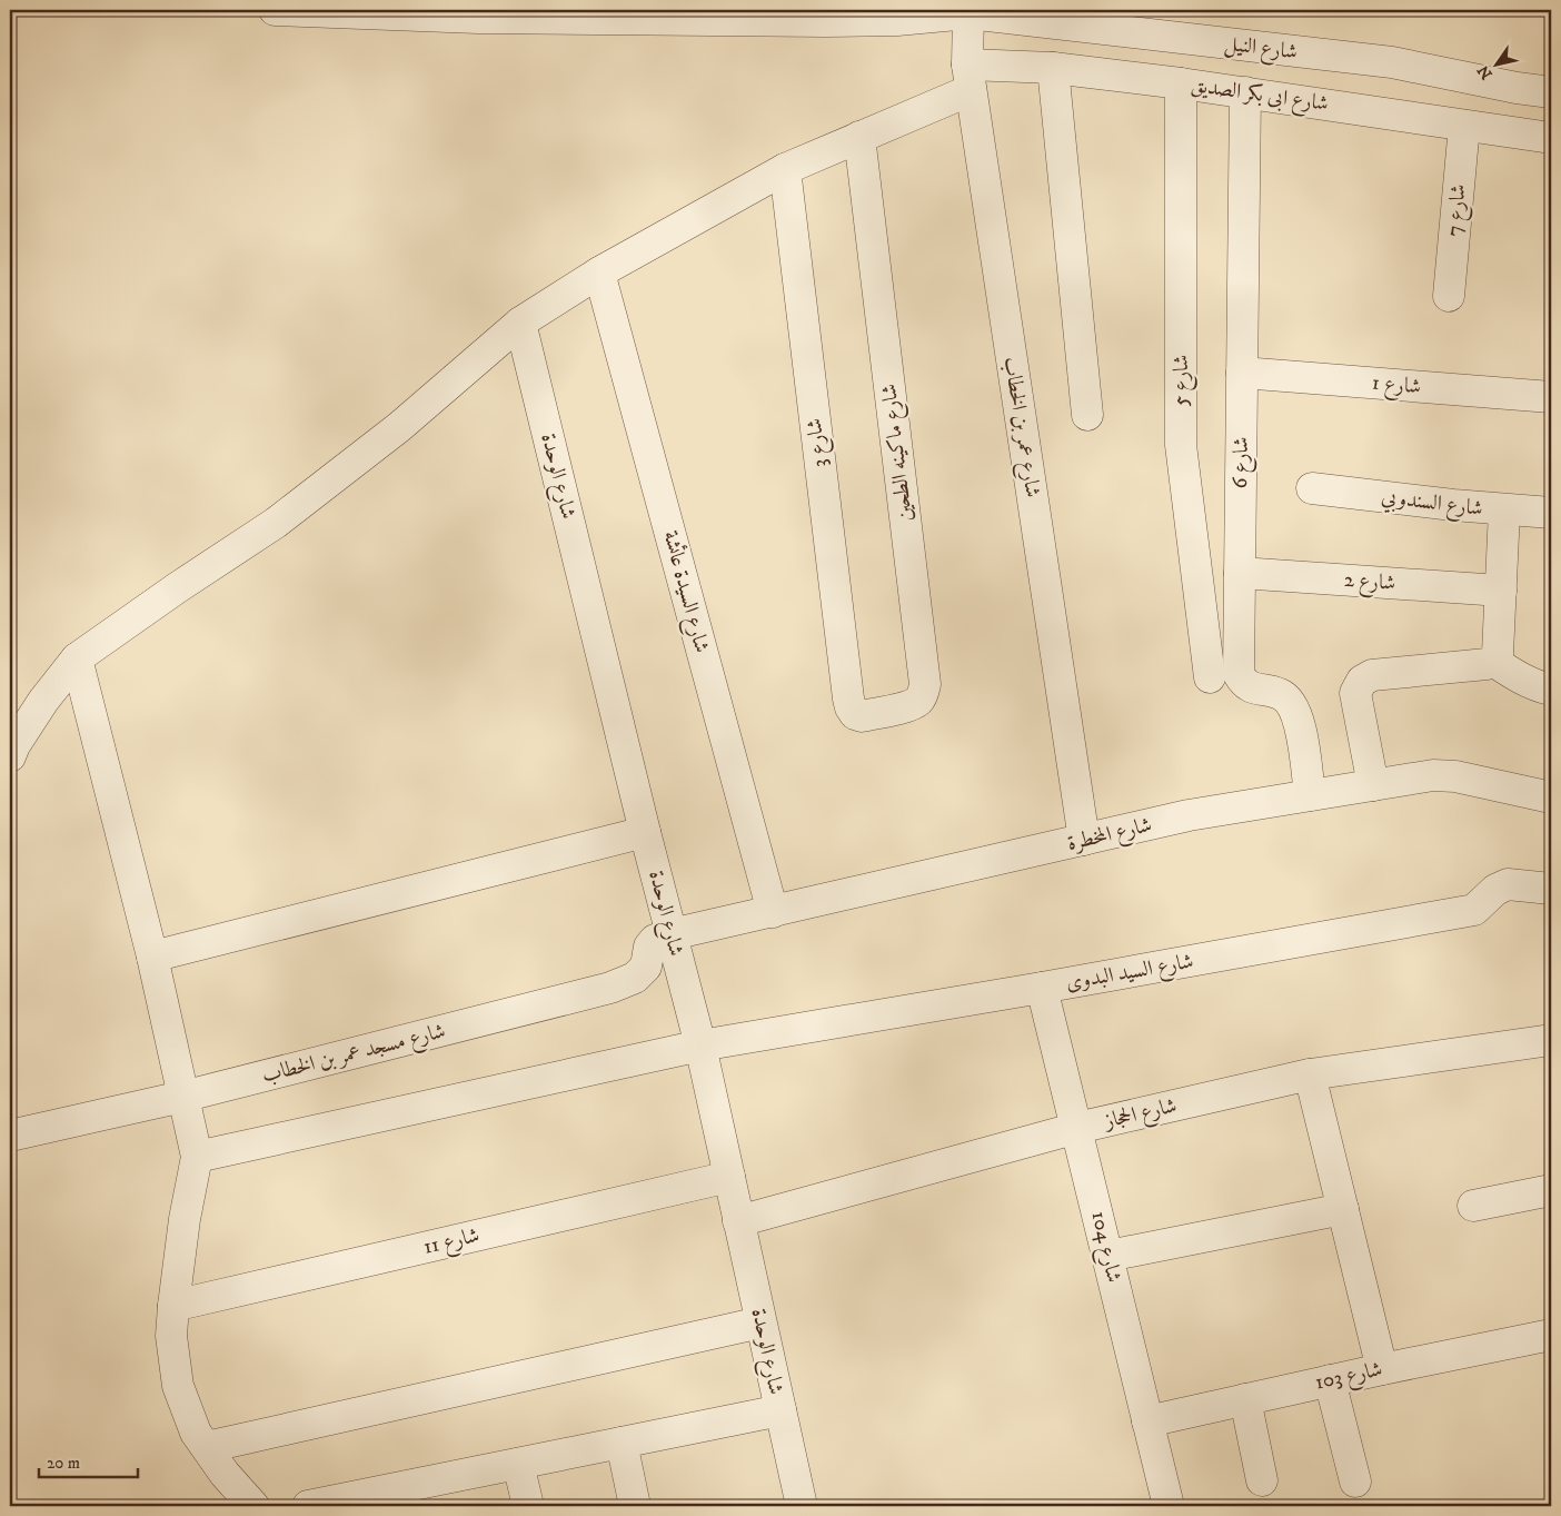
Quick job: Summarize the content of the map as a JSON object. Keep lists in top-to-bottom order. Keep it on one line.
{"streets":{"street":["شارع النيل","شارع ابى بكر الصديق","شارع 7","شارع 5","شارع 1","شارع عمر بن الخطاب","شارع 3","شارع ماكينه الطحين","شارع 6","شارع الوحدة","شارع السندوبي","شارع 2","شارع السيدة عائشة","شارع المخطرة","شارع السيد البدوى","شارع مسجد عمر بن الخطاب","شارع الحجاز","شارع 11","شارع 104","شارع 103"]},"crossings":[["شارع النيل","شارع عمر بن الخطاب"],["شارع ابى بكر الصديق","شارع 7"],["شارع ابى بكر الصديق","شارع 5"],["شارع ابى بكر الصديق","شارع عمر بن الخطاب"],["شارع ابى بكر الصديق","شارع 6"],["شارع 1","شارع 6"],["شارع عمر بن الخطاب","شارع المخطرة"],["شارع 3","شارع ماكينه الطحين"],["شارع 6","شارع 2"],["شارع 6","شارع المخطرة"],["شارع الوحدة","شارع المخطرة"],["شارع الوحدة","شارع السيد البدوى"],["شارع الوحدة","شارع مسجد عمر بن الخطاب"],["شارع الوحدة","شارع الحجاز"],["شارع الوحدة","شارع 11"],["شارع السيدة عائشة","شارع المخطرة"],["شارع المخطرة","شارع مسجد عمر بن الخطاب"],["شارع السيد البدوى","شارع 104"],["شارع الحجاز","شارع 104"],["شارع 104","شارع 103"]],"scale_bar":"20 m","north":"bottom left"}
